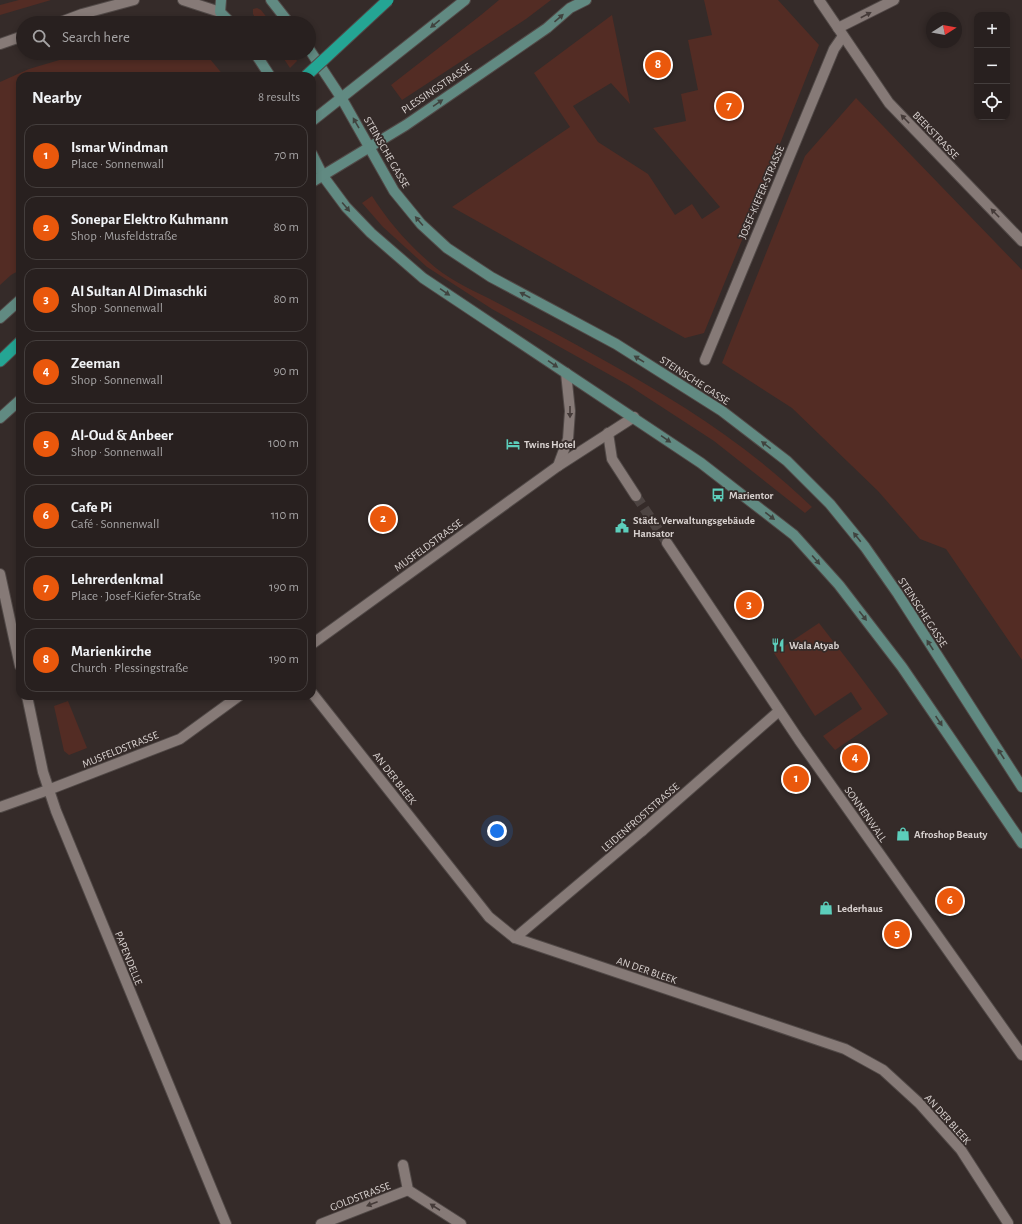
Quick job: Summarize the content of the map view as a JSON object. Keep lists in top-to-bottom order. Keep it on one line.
{"streets":{"main road":["PLESSINGSTRASSE","STEINSCHE GASSE"],"street":["BEEKSTRASSE","JOSEF-KIEFER-STRASSE","MUSFELDSTRASSE","AN DER BLEEK","SONNENWALL","LEIDENFROSTSTRASSE","PAPENDELLE","GOLDSTRASSE"]},"crossings":[["PLESSINGSTRASSE","STEINSCHE GASSE"],["BEEKSTRASSE","JOSEF-KIEFER-STRASSE"],["MUSFELDSTRASSE","PAPENDELLE"],["AN DER BLEEK","LEIDENFROSTSTRASSE"],["SONNENWALL","LEIDENFROSTSTRASSE"]],"one_way":["BEEKSTRASSE","GOLDSTRASSE"],"places":{"hotel":["Twins Hotel"],"bus stop":["Marientor"],"public building":["Städt. Verwaltungsgebäude Hansator"],"restaurant":["Wala Atyab"],"shop":["Afroshop Beauty","Lederhaus"]},"north":"right","page":{"map_buttons":["+","−"],"search":"Search here","pins":["8","7","2","3","4","1","6","5"],"heading":["Nearby","8 results"],"list":[{"mark":"1","name":"Ismar Windman","note":"Place · Sonnenwall","value":"70 m"},{"mark":"2","name":"Sonepar Elektro Kuhmann","note":"Shop · Musfeldstraße","value":"80 m"},{"mark":"3","name":"Al Sultan Al Dimaschki","note":"Shop · Sonnenwall","value":"80 m"},{"mark":"4","name":"Zeeman","note":"Shop · Sonnenwall","value":"90 m"},{"mark":"5","name":"Al-Oud & Anbeer","note":"Shop · Sonnenwall","value":"100 m"},{"mark":"6","name":"Cafe Pi","note":"Café · Sonnenwall","value":"110 m"},{"mark":"7","name":"Lehrerdenkmal","note":"Place · Josef-Kiefer-Straße","value":"190 m"},{"mark":"8","name":"Marienkirche","note":"Church · Plessingstraße","value":"190 m"}]}}
